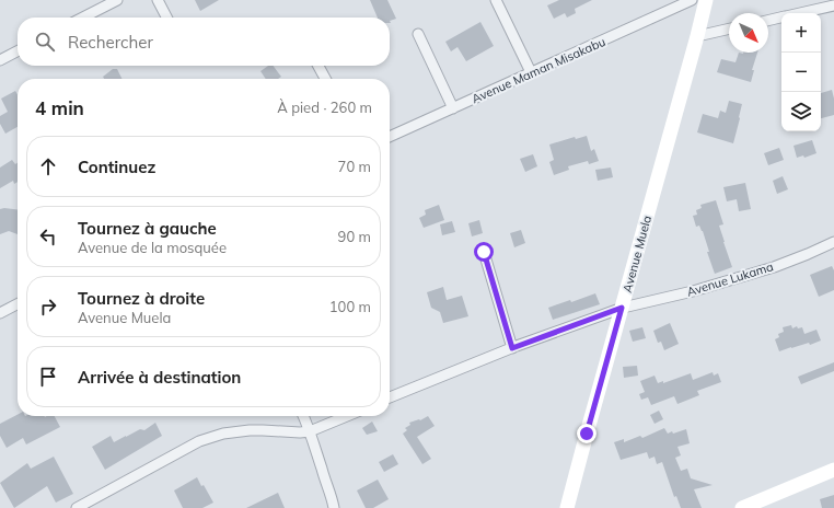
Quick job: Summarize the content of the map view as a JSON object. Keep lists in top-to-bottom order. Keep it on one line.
{"streets":{"street":["Avenue Maman Misakabu","Avenue Muela","Avenue Lukama"]},"crossings":[["Avenue Muela","Avenue Lukama"]],"north":"bottom right","page":{"map_buttons":["+","−"],"search":"Rechercher","heading":["4 min","À pied · 260 m"],"list":[["Continuez","70 m"],["Tournez à gauche","Avenue de la mosquée","90 m"],["Tournez à droite","Avenue Muela","100 m"],"Arrivée à destination"]}}
